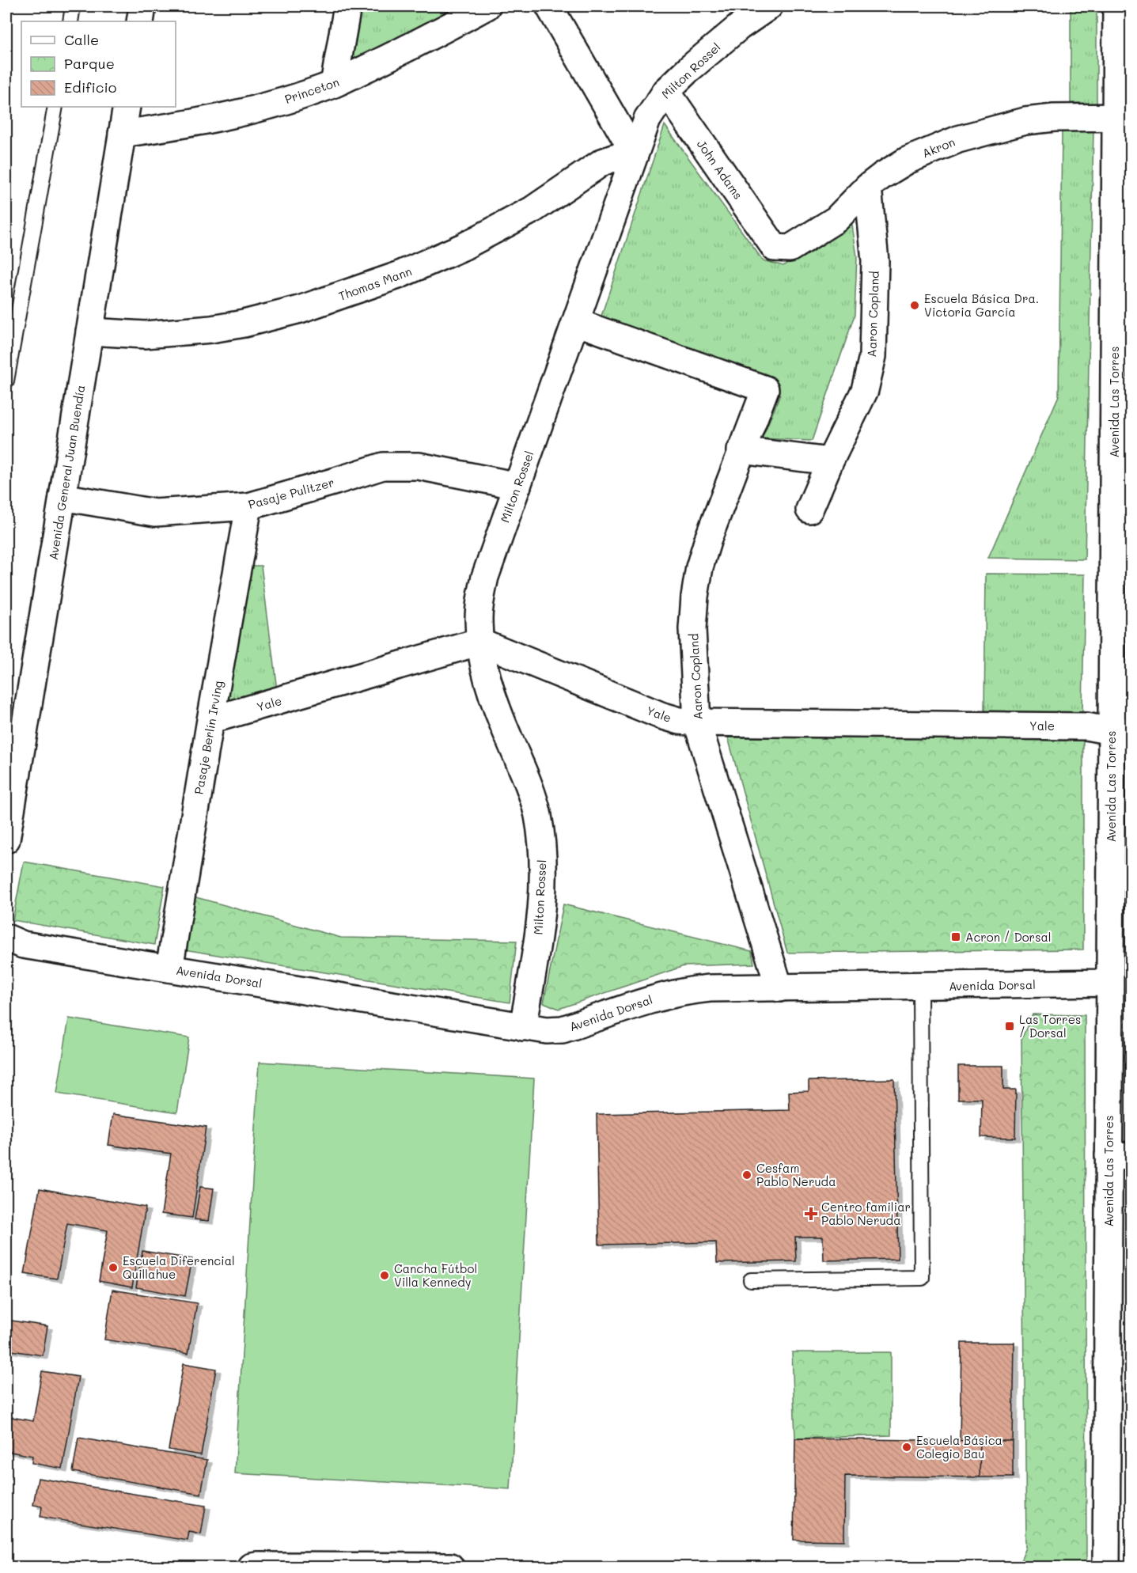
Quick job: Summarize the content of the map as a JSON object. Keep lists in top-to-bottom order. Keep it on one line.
{"streets":{"street":["Milton Rossel","Princeton","Akron","John Adams","Thomas Mann","Aaron Copland","Avenida Las Torres","Avenida General Juan Buendía","Pasaje Pulitzer","Yale","Pasaje Berlín Irving","Avenida Dorsal"]},"crossings":[["Milton Rossel","John Adams"],["Milton Rossel","Thomas Mann"],["Milton Rossel","Pasaje Pulitzer"],["Milton Rossel","Yale"],["Milton Rossel","Avenida Dorsal"],["Princeton","Avenida General Juan Buendía"],["Akron","John Adams"],["Akron","Aaron Copland"],["Akron","Avenida Las Torres"],["Thomas Mann","Avenida General Juan Buendía"],["Aaron Copland","Yale"],["Aaron Copland","Avenida Dorsal"],["Avenida Las Torres","Yale"],["Avenida Las Torres","Avenida Dorsal"],["Avenida General Juan Buendía","Pasaje Pulitzer"],["Pasaje Pulitzer","Pasaje Berlín Irving"],["Yale","Pasaje Berlín Irving"],["Pasaje Berlín Irving","Avenida Dorsal"]],"places":{"other":["Escuela Básica Dra. Victoria García","Cesfam Pablo Neruda","Escuela Diferencial Quillahue","Cancha Fútbol Villa Kennedy","Escuela Básica Colegio Bau"],"transit":["Acron / Dorsal","Las Torres / Dorsal"],"health":["Centro familiar Pablo Neruda"]},"legend":["Calle","Parque","Edificio"]}
